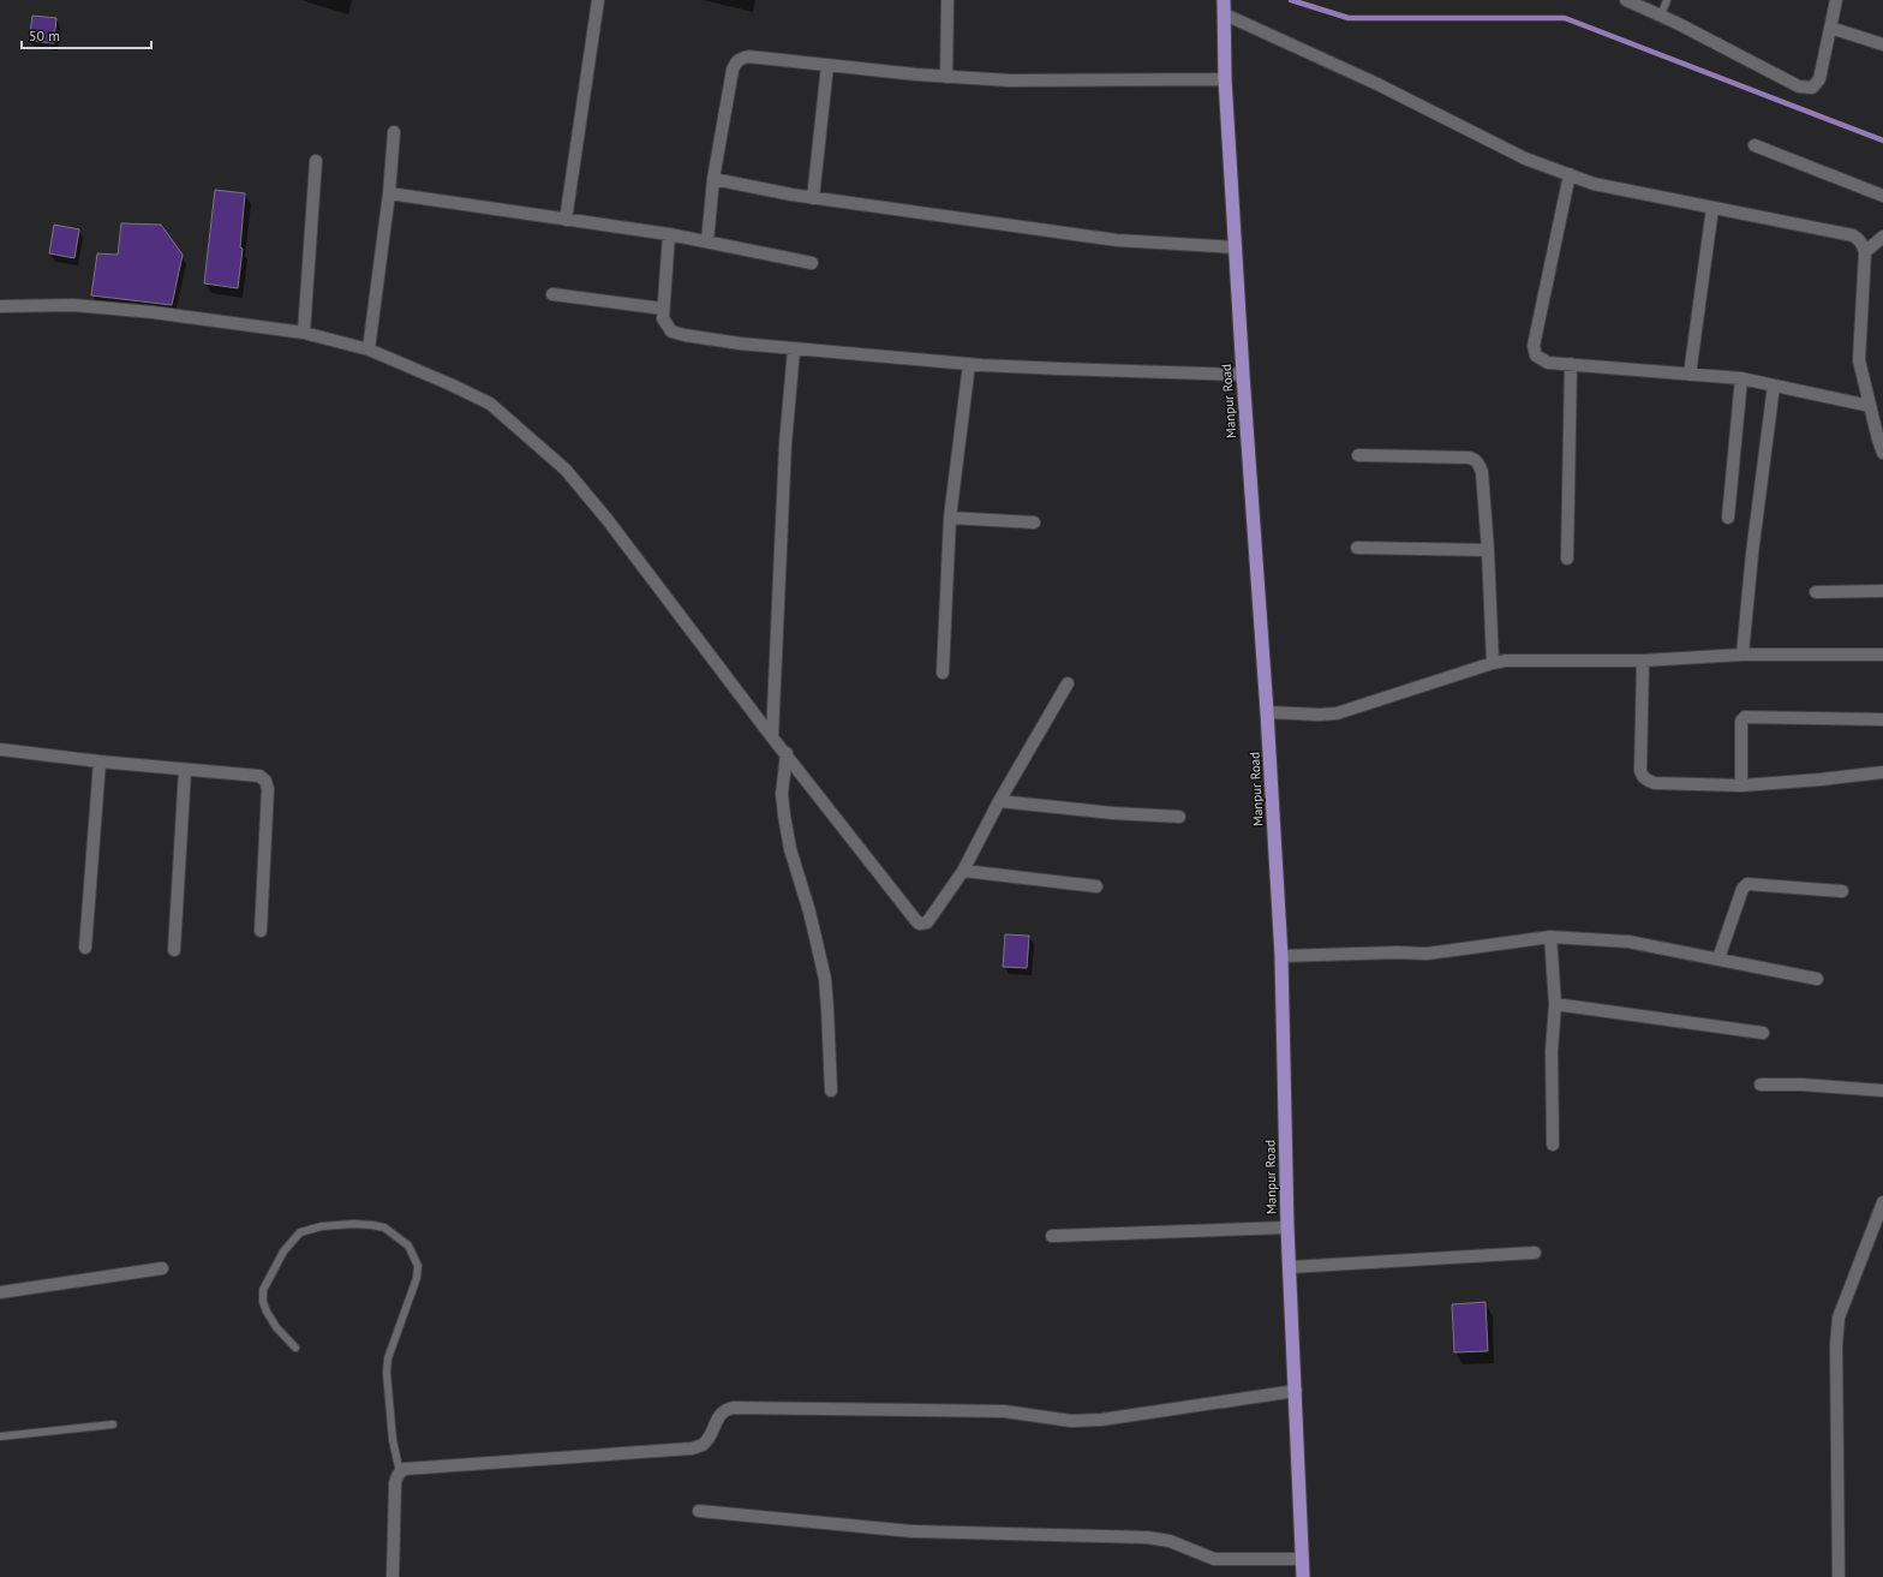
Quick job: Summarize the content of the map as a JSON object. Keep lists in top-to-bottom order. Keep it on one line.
{"streets":{"highway":["Manpur Road"]},"scale_bar":"50 m"}
